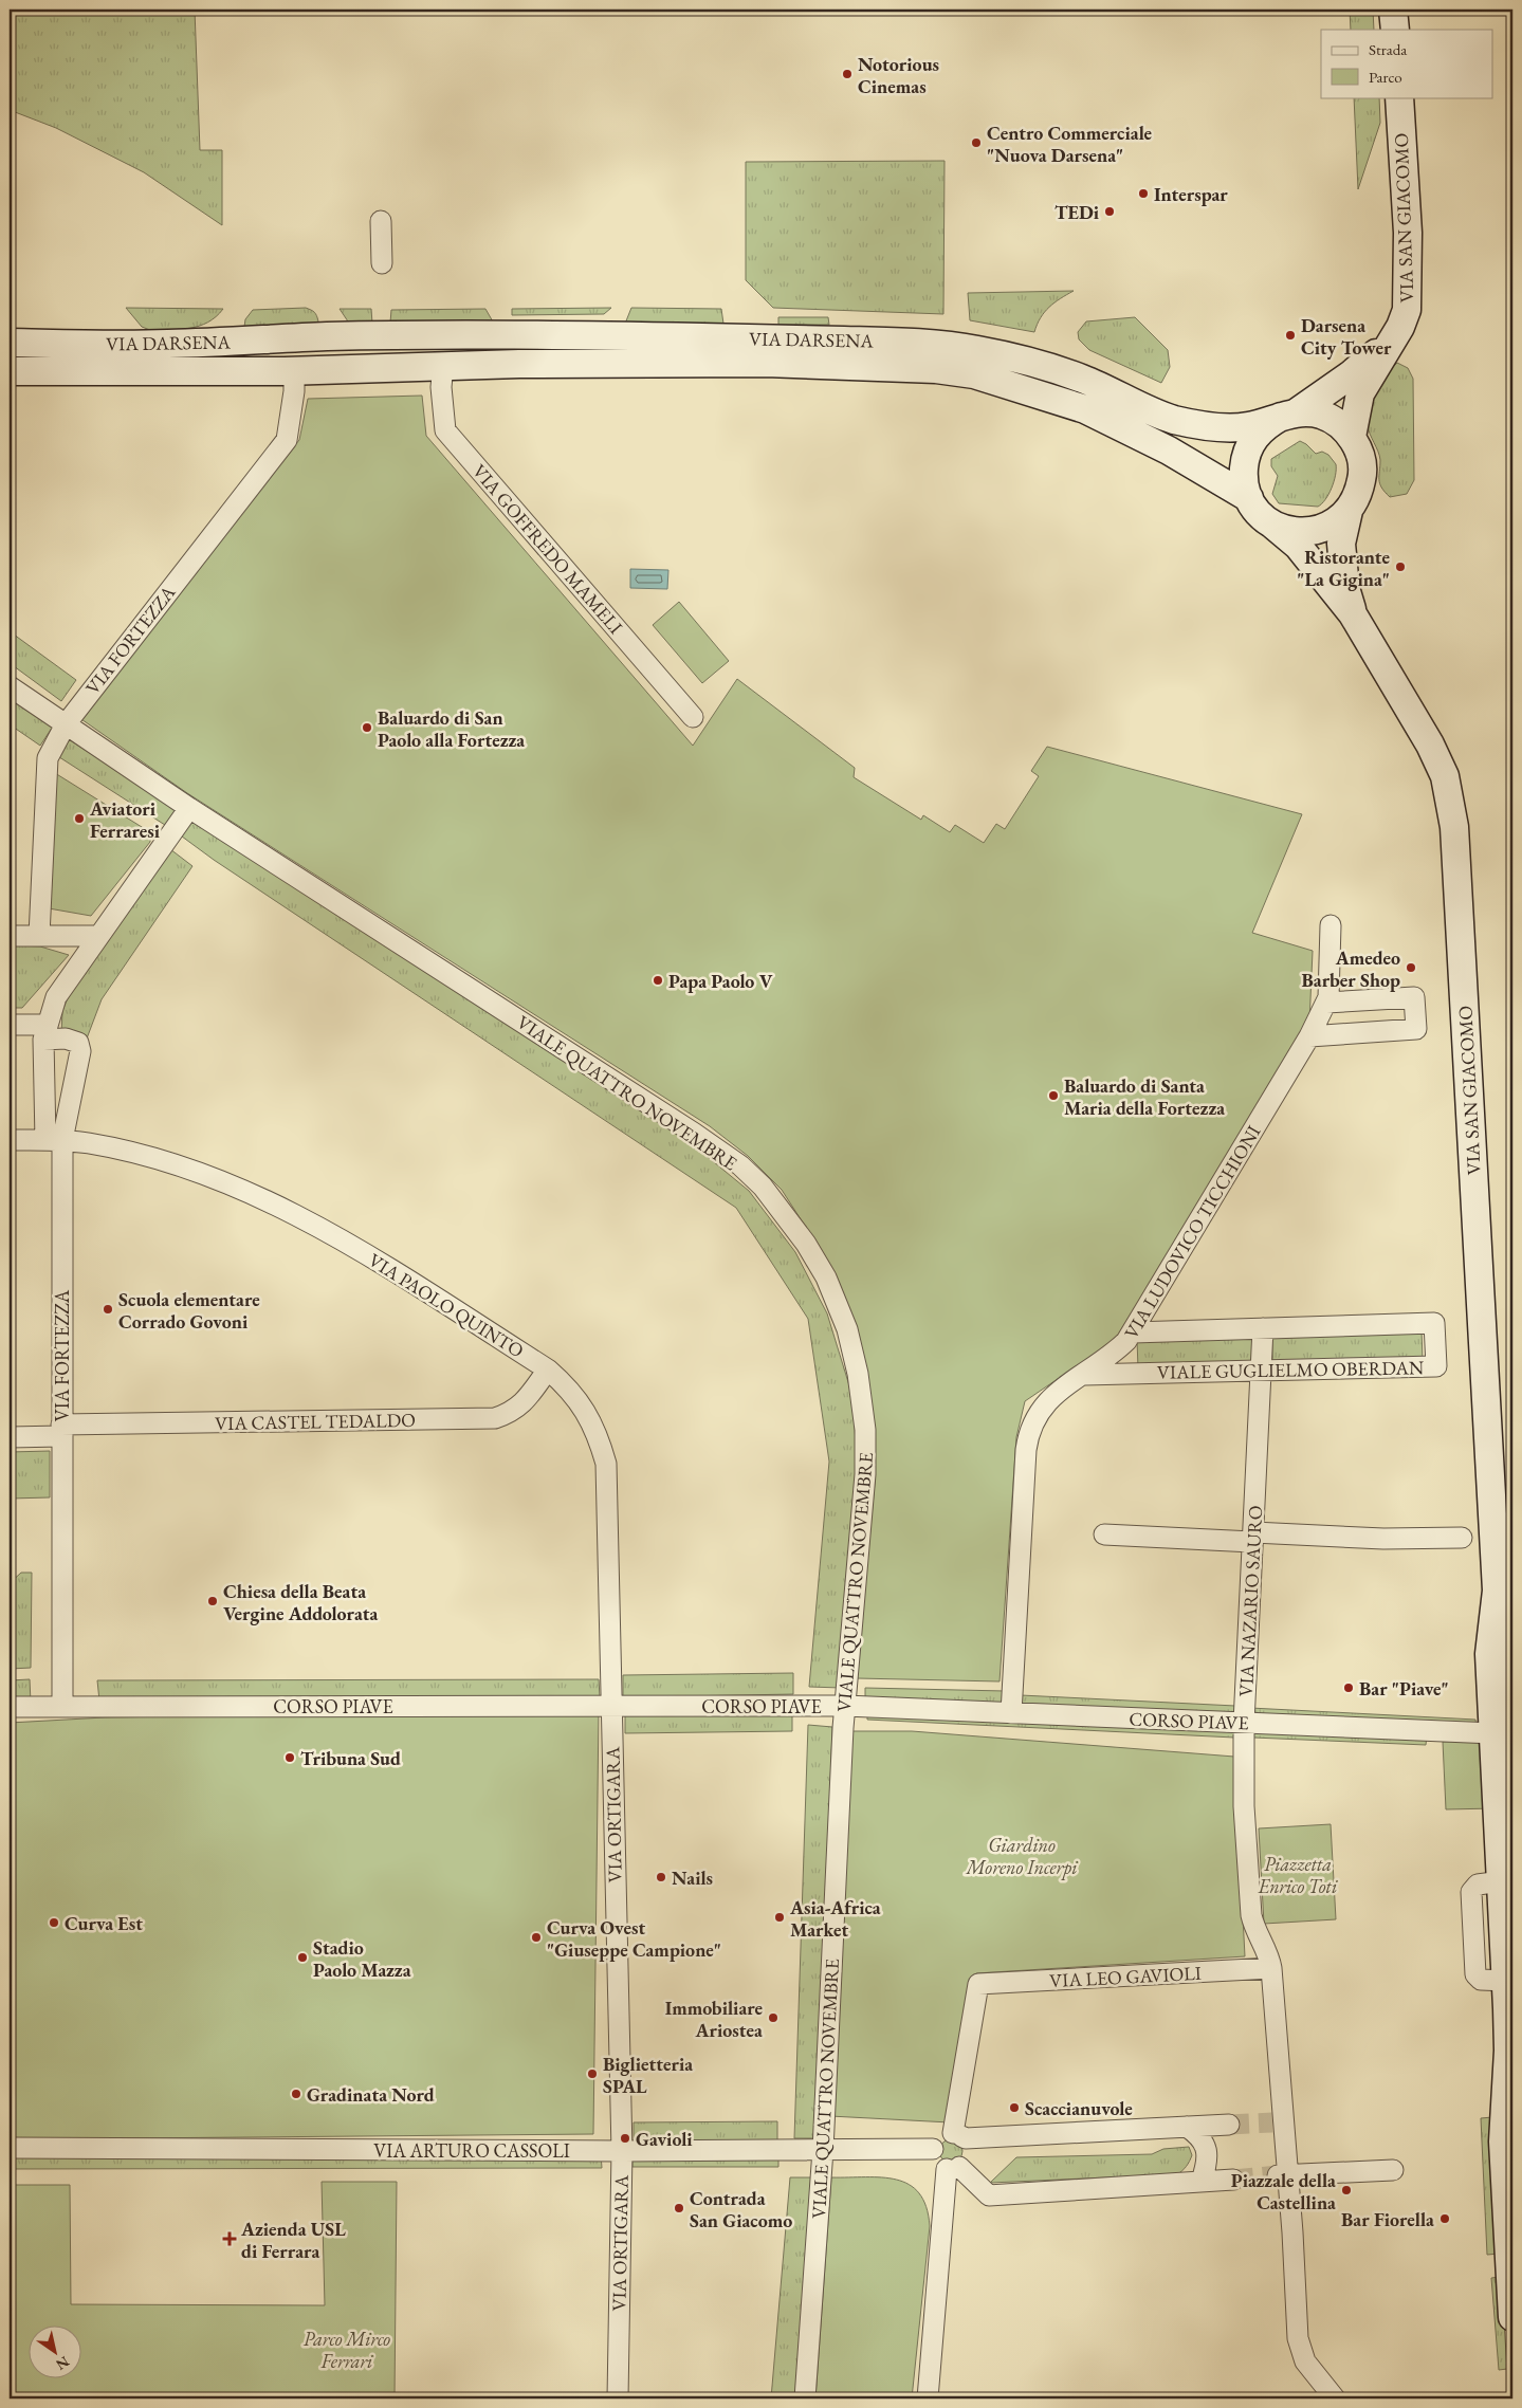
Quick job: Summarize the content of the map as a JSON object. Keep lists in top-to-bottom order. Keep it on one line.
{"streets":{"main road":["VIA SAN GIACOMO","VIA DARSENA"],"street":["VIA GOFFREDO MAMELI","VIA FORTEZZA","VIALE QUATTRO NOVEMBRE","VIA LUDOVICO TICCHIONI","VIA PAOLO QUINTO","VIALE GUGLIELMO OBERDAN","VIA CASTEL TEDALDO","VIA NAZARIO SAURO","CORSO PIAVE","VIA ORTIGARA","VIA LEO GAVIOLI","VIA ARTURO CASSOLI"]},"crossings":[["VIA SAN GIACOMO","VIA DARSENA"],["VIA SAN GIACOMO","CORSO PIAVE"],["VIA DARSENA","VIA GOFFREDO MAMELI"],["VIA DARSENA","VIA FORTEZZA"],["VIA FORTEZZA","VIALE QUATTRO NOVEMBRE"],["VIA FORTEZZA","VIA PAOLO QUINTO"],["VIA FORTEZZA","VIA CASTEL TEDALDO"],["VIA FORTEZZA","CORSO PIAVE"],["VIALE QUATTRO NOVEMBRE","CORSO PIAVE"],["VIALE QUATTRO NOVEMBRE","VIA ARTURO CASSOLI"],["VIA LUDOVICO TICCHIONI","VIALE GUGLIELMO OBERDAN"],["VIA LUDOVICO TICCHIONI","CORSO PIAVE"],["VIA PAOLO QUINTO","VIA CASTEL TEDALDO"],["VIA PAOLO QUINTO","CORSO PIAVE"],["VIA PAOLO QUINTO","VIA ORTIGARA"],["VIALE GUGLIELMO OBERDAN","VIA NAZARIO SAURO"],["VIA NAZARIO SAURO","CORSO PIAVE"],["VIA NAZARIO SAURO","VIA LEO GAVIOLI"],["CORSO PIAVE","VIA ORTIGARA"],["VIA ORTIGARA","VIA ARTURO CASSOLI"],["VIA LEO GAVIOLI","VIA ARTURO CASSOLI"]],"parks":["Giardino Moreno Incerpi","Piazzetta Enrico Toti","Parco Mirco Ferrari"],"places":{"other":["Notorious Cinemas","Centro Commerciale \"Nuova Darsena\"","Interspar","TEDi","Darsena City Tower","Ristorante \"La Gigina\"","Baluardo di San Paolo alla Fortezza","Aviatori Ferraresi","Amedeo Barber Shop","Papa Paolo V","Baluardo di Santa Maria della Fortezza","Scuola elementare Corrado Govoni","Chiesa della Beata Vergine Addolorata","Bar \"Piave\"","Tribuna Sud","Nails","Asia-Africa Market","Curva Est","Curva Ovest \"Giuseppe Campione\"","Stadio Paolo Mazza","Immobiliare Ariostea","Biglietteria SPAL","Gradinata Nord","Scaccianuvole","Gavioli","Piazzale della Castellina","Contrada San Giacomo","Bar Fiorella"],"health":["Azienda USL di Ferrara"]},"legend":["Strada","Parco"],"north":"bottom right"}
